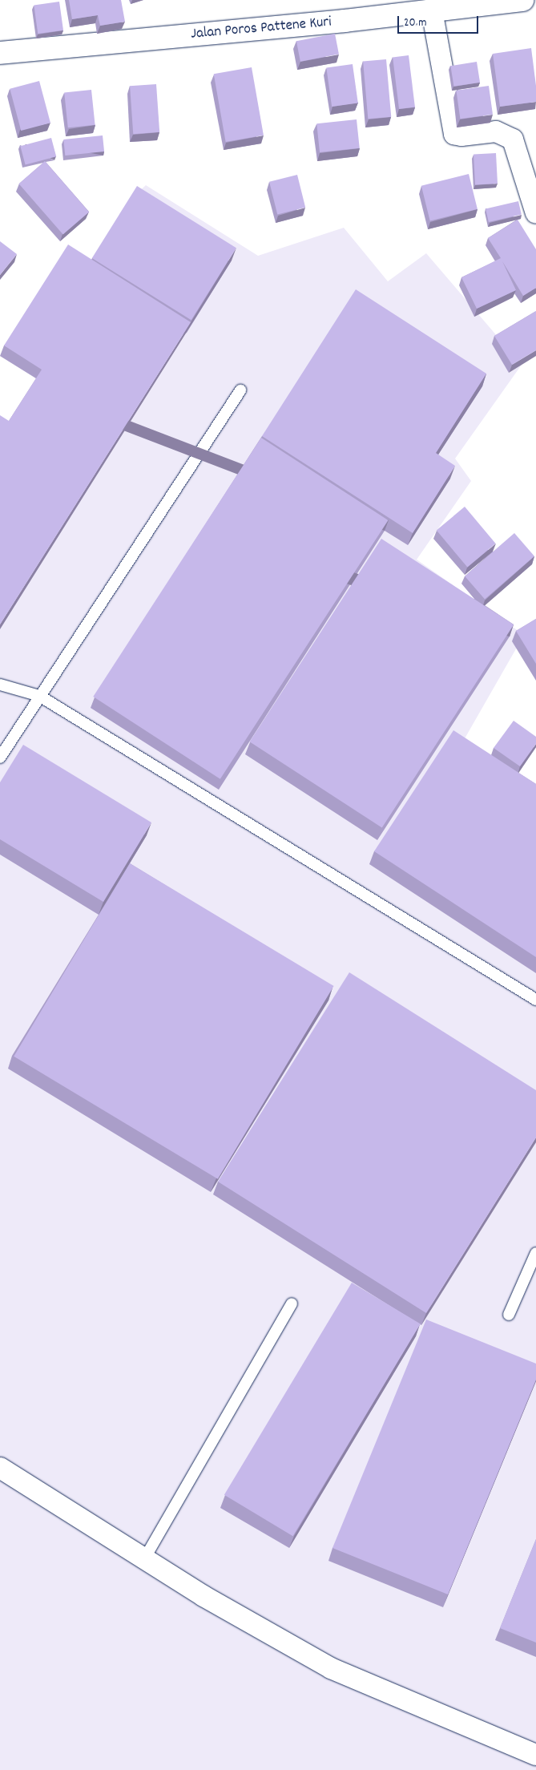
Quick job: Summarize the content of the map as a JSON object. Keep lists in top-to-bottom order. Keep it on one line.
{"streets":{"street":["Jalan Poros Pattene Kuri"]},"scale_bar":"20 m"}
